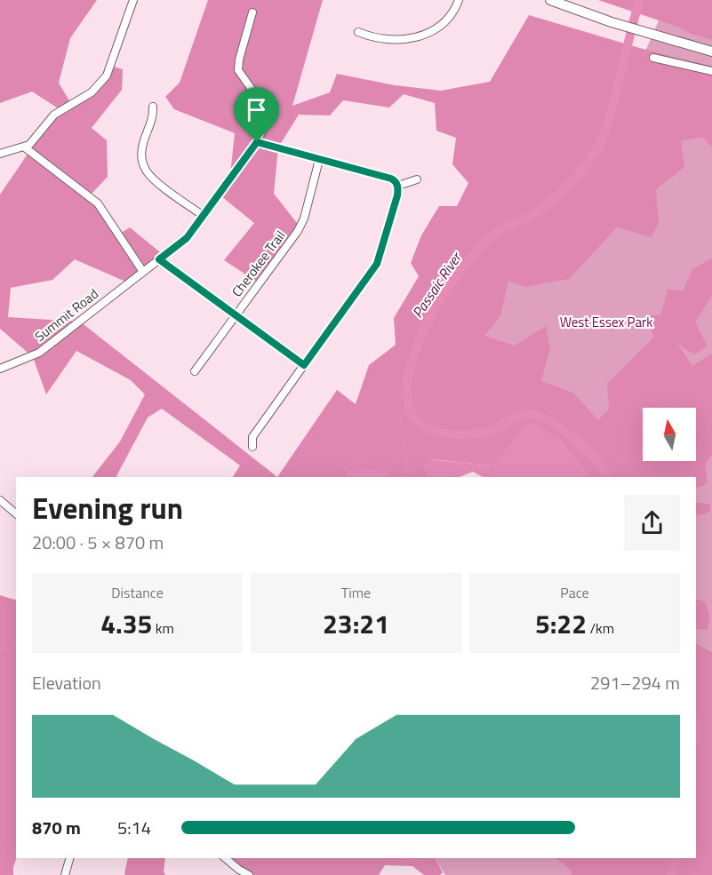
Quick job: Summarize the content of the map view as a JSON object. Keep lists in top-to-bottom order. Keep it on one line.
{"streets":{"street":["Cherokee Trail","Summit Road"]},"water":["Passaic River"],"parks":["West Essex Park"],"north":"top","page":{"heading":["Evening run","20:00 · 5 × 870 m"],"stats":[["Distance","4.35 km"],["Time","23:21"],["Pace","5:22 /km"]],"chart":["Elevation","291–294 m"],"list":[{"name":"870 m","note":"5:14"}]}}
